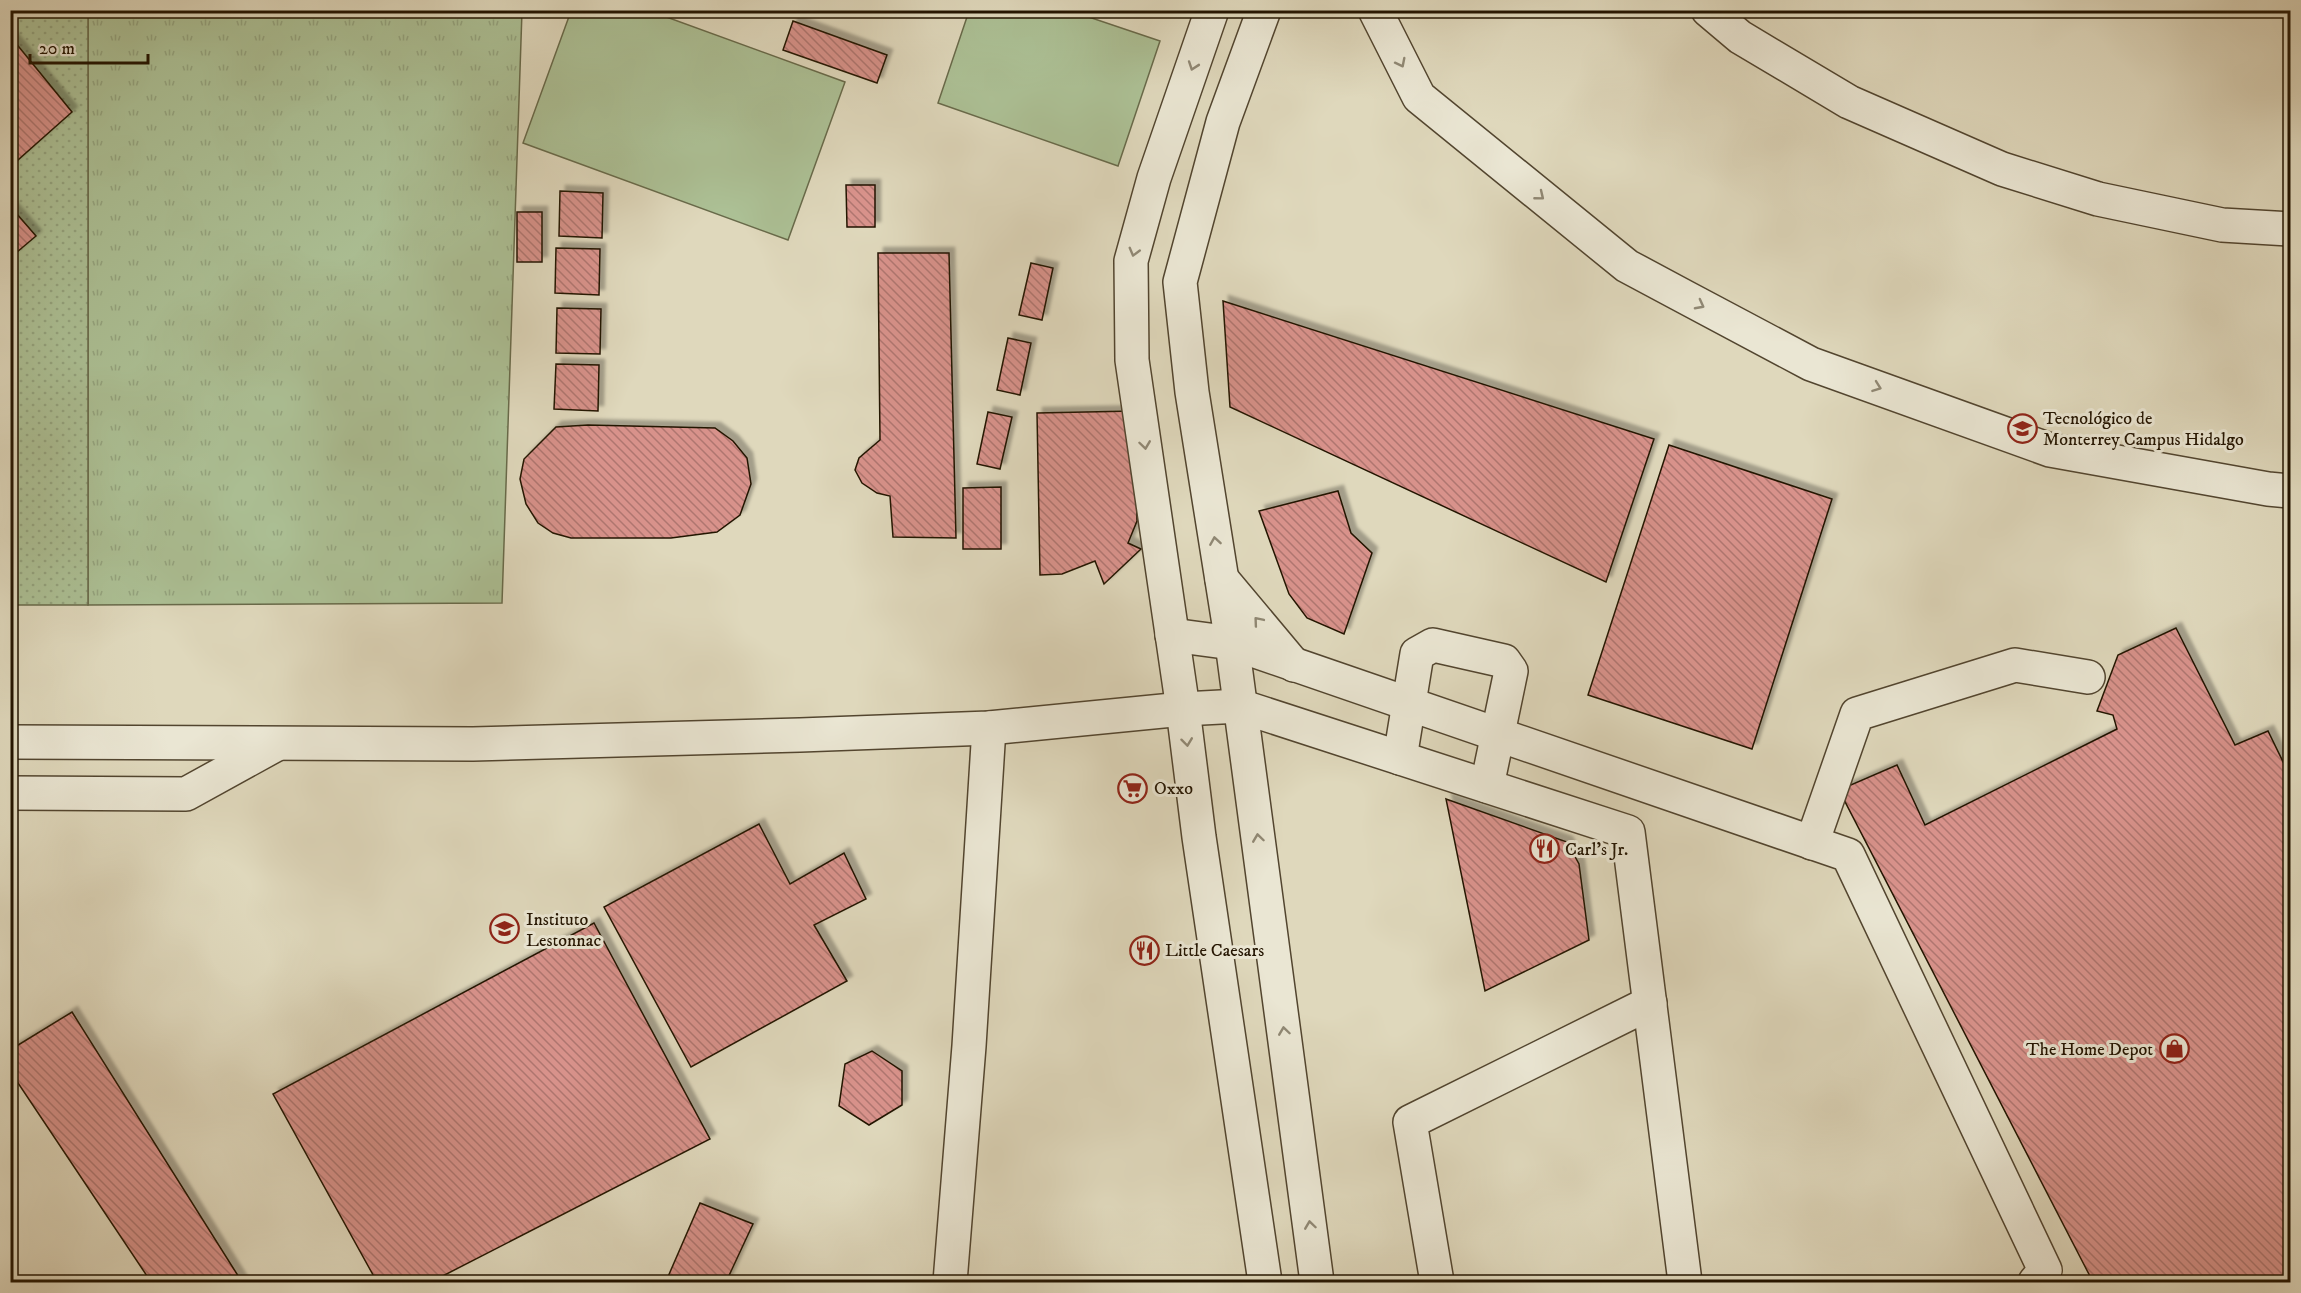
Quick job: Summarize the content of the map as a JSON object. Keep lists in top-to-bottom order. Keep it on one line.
{"places":{"school or university":["Tecnológico de Monterrey Campus Hidalgo","Instituto Lestonnac"],"supermarket":["Oxxo"],"restaurant":["Carl's Jr.","Little Caesars"],"shop":["The Home Depot"]},"scale_bar":"20 m"}
